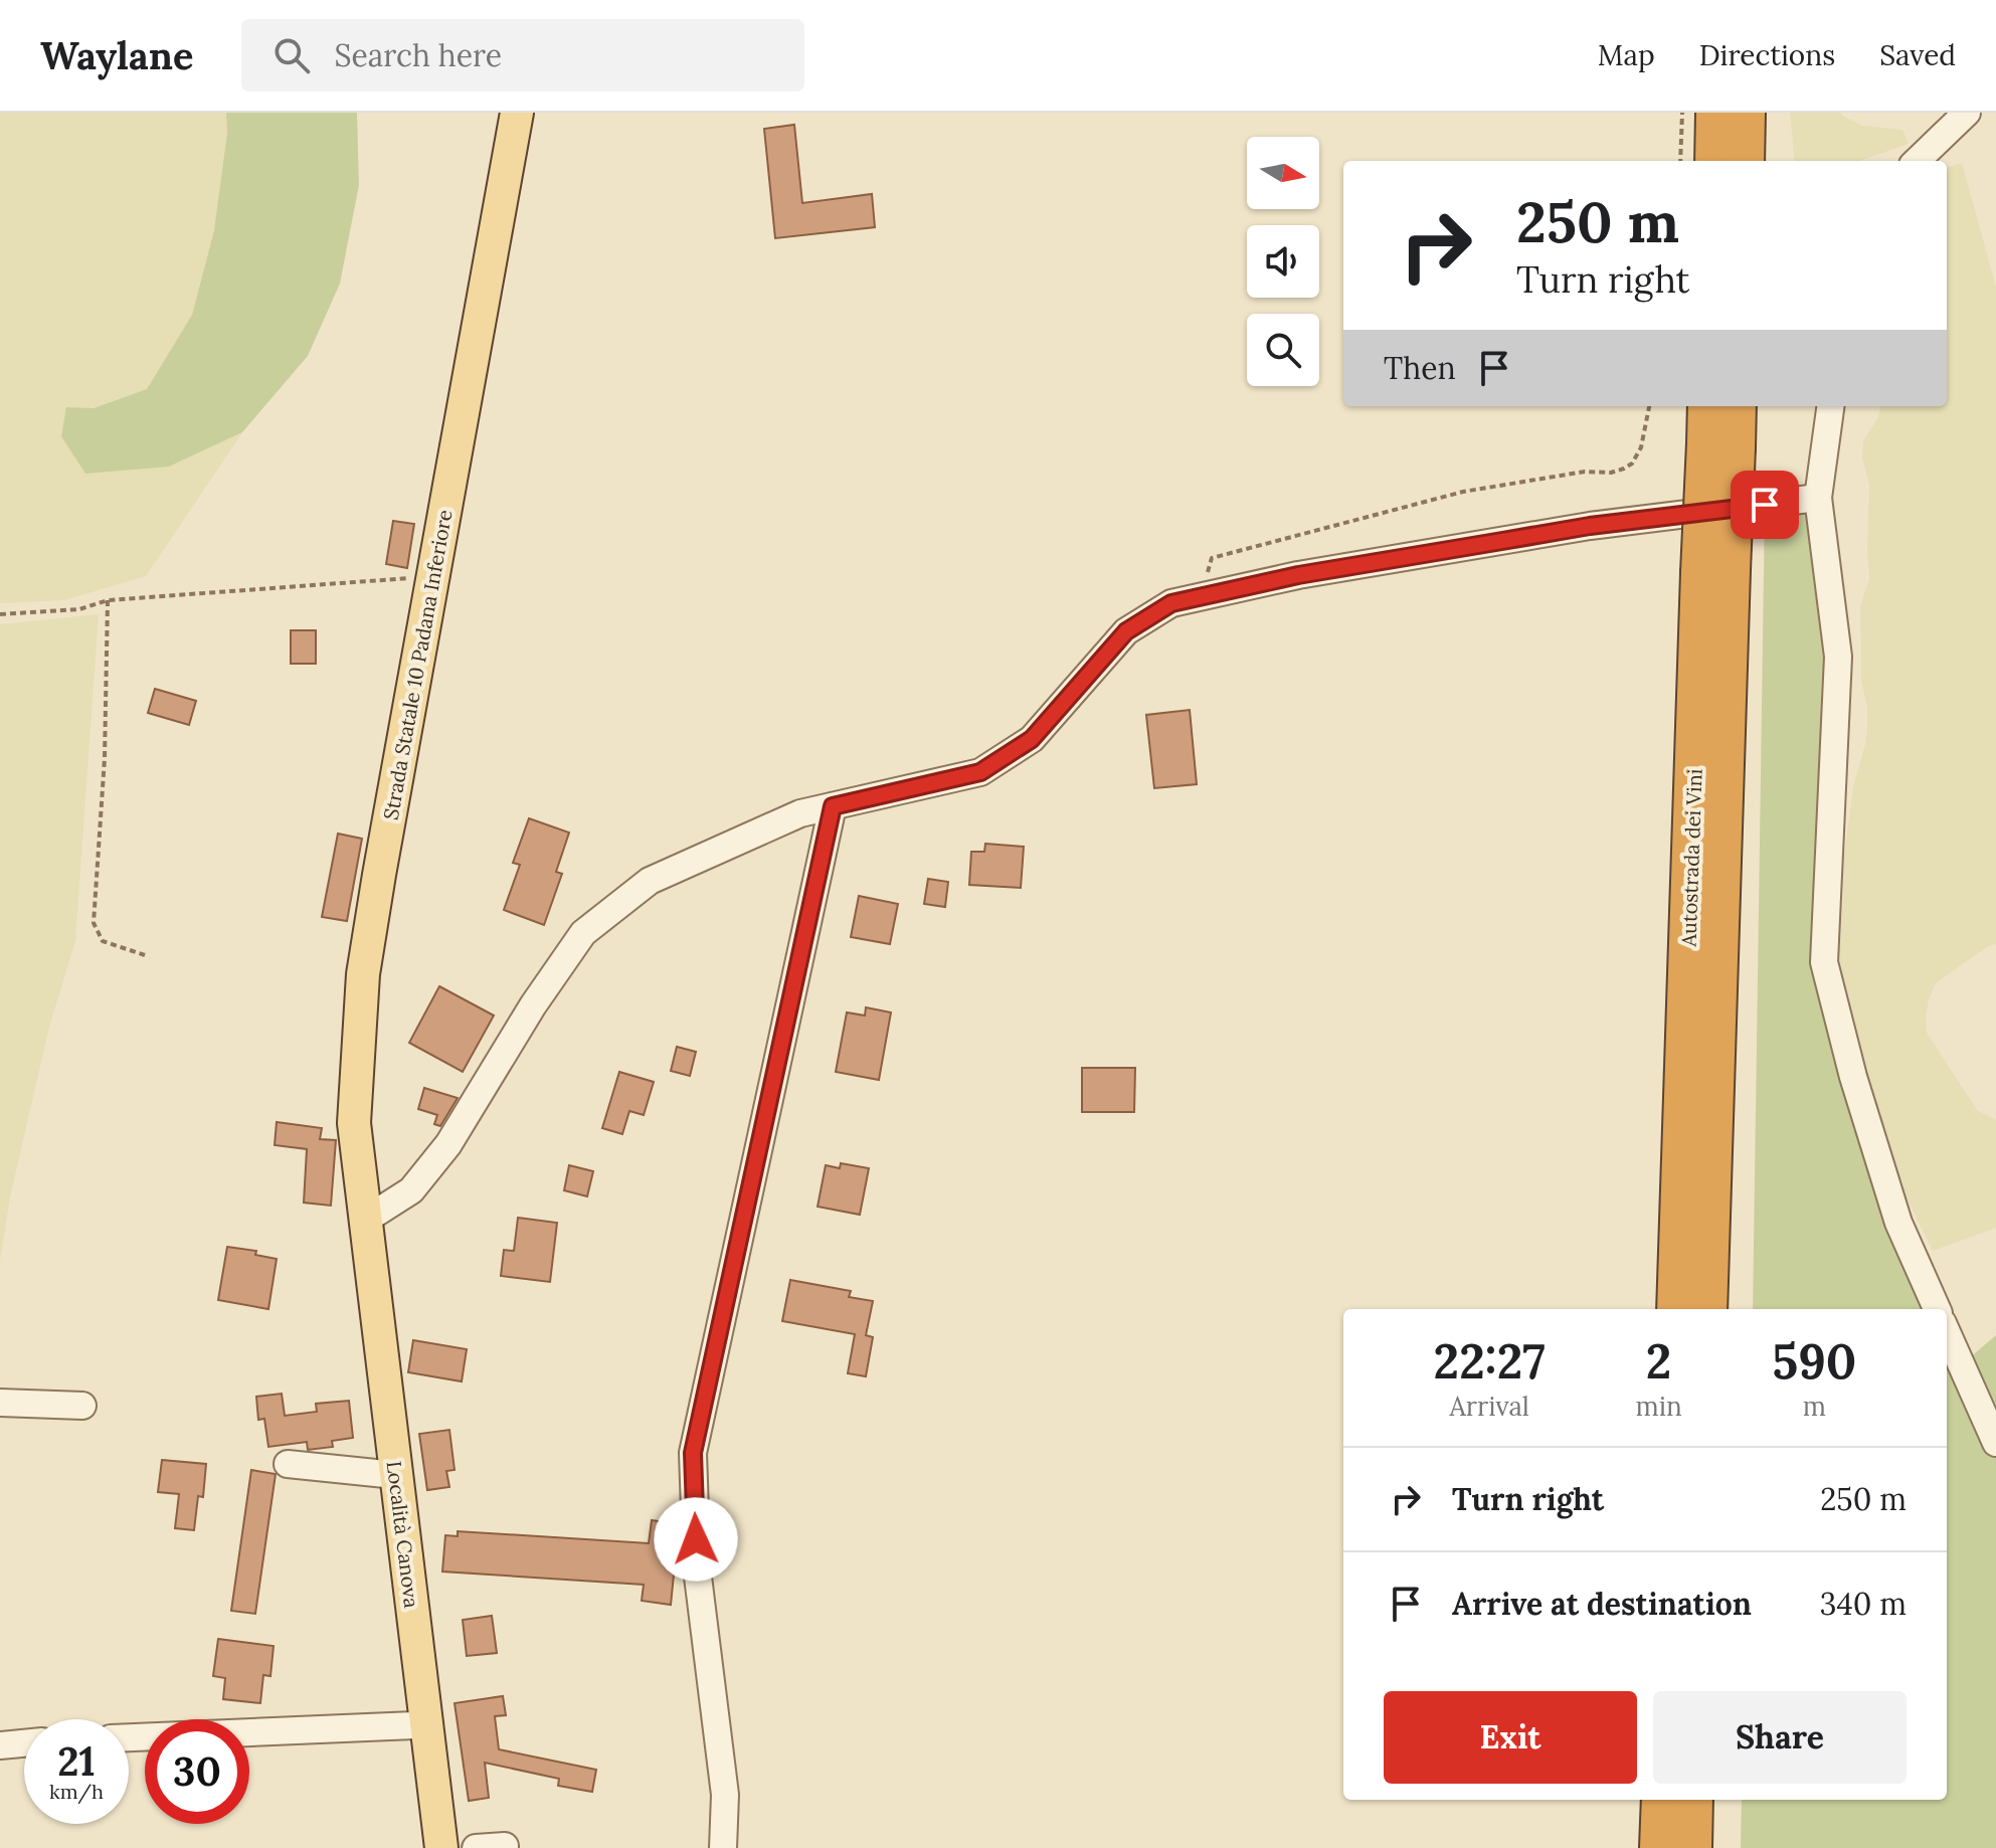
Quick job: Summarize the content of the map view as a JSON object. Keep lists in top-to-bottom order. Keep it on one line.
{"streets":{"highway":["Autostrada dei Vini"],"main road":["Strada Statale 10 Padana Inferiore","Località Canova"]},"crossings":[["Strada Statale 10 Padana Inferiore","Località Canova"]],"north":"right","page":{"header":"Waylane","search":"Search here","nav":["Map","Directions","Saved"],"turn":["250 m","Turn right"],"then":"Then","eta":["22:27","Arrival","2","min","590","m"],"list":[{"name":"Turn right","value":"250 m"},{"name":"Arrive at destination","value":"340 m"}],"buttons":["Exit","Share"],"speed":"21 km/h","limit":"30"}}
